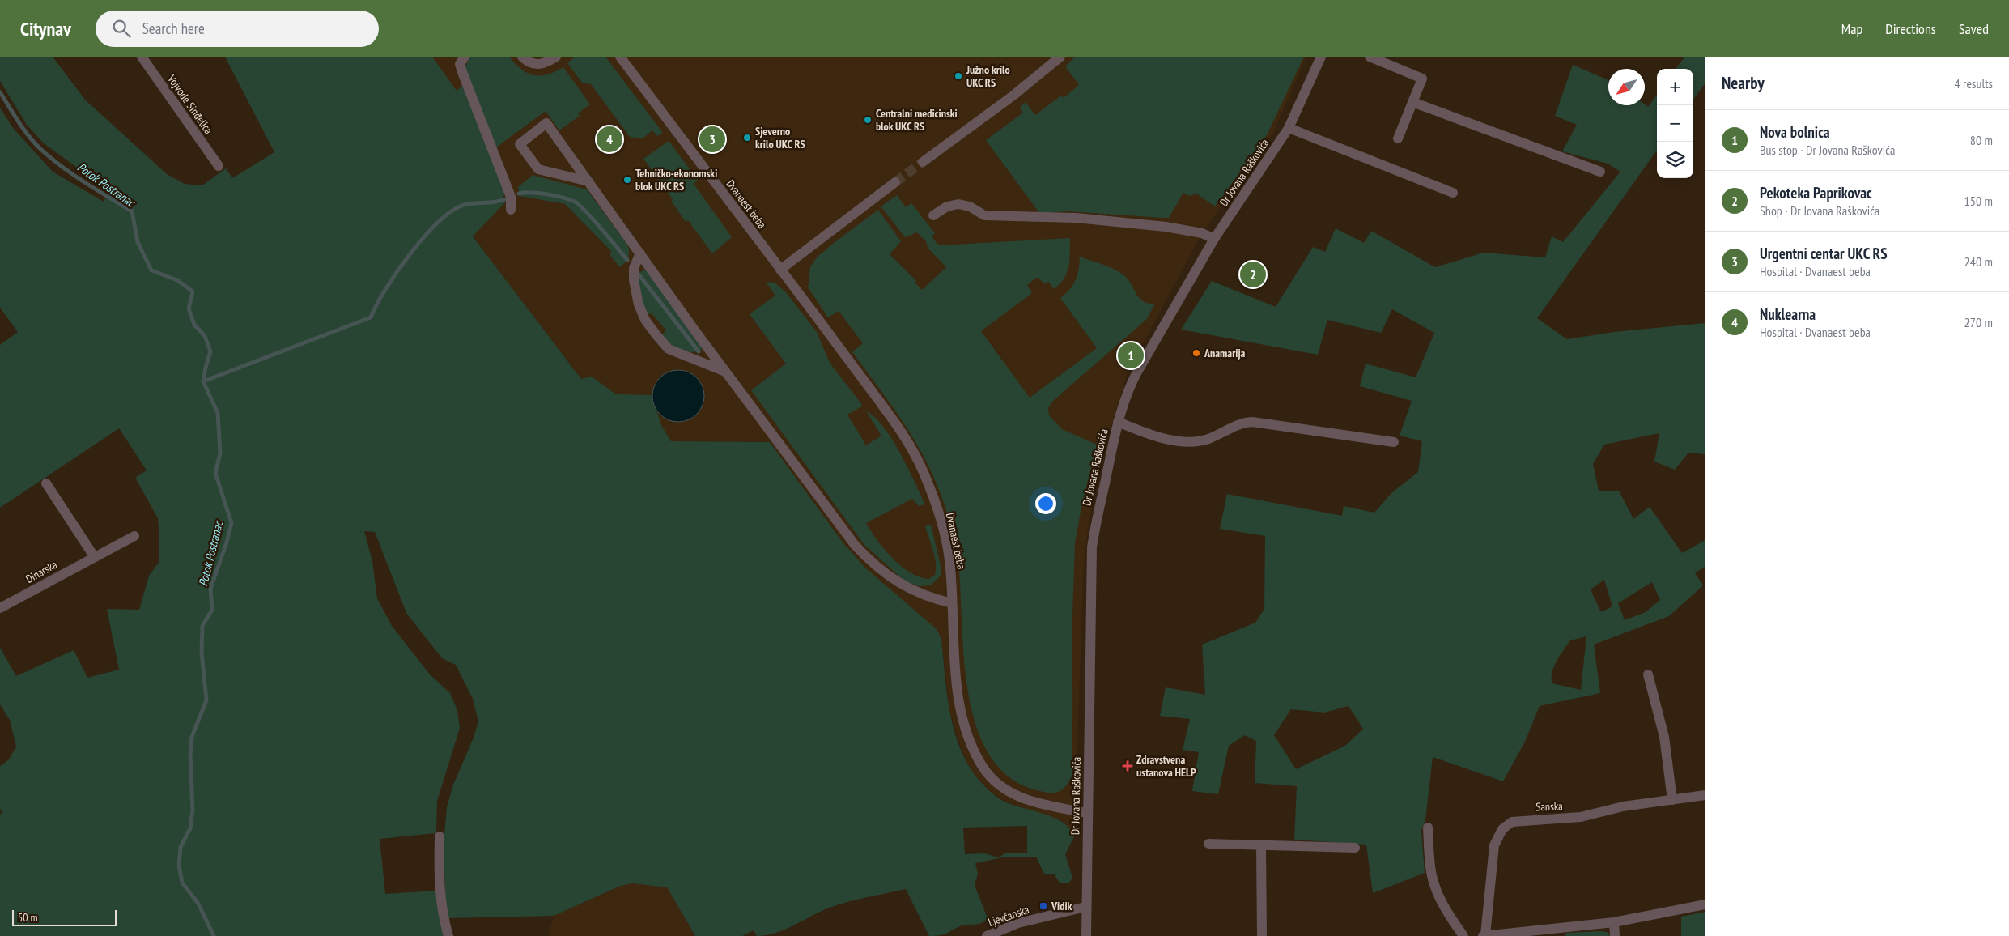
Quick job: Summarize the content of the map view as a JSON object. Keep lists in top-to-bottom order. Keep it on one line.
{"streets":{"street":["Vojvode Sinđelića","Dr Jovana Raškovića","Dvanaest beba","Dinarska","Sanska","Ljevčanska"]},"crossings":[["Dr Jovana Raškovića","Dvanaest beba"],["Dr Jovana Raškovića","Ljevčanska"]],"water":["Potok Postranac"],"places":{"other":["Južno krilo UKC RS","Centralni medicinski blok UKC RS","Sjeverno krilo UKC RS","Tehničko-ekonomski blok UKC RS","Anamarija"],"health":["Zdravstvena ustanova HELP"],"transit":["Vidik"]},"scale_bar":"50 m","north":"bottom left","page":{"header":"Citynav","search":"Search here","nav":["Map","Directions","Saved"],"heading":["Nearby","4 results"],"map_buttons":["+","−"],"list":[{"mark":"1","name":"Nova bolnica","note":"Bus stop · Dr Jovana Raškovića","value":"80 m"},{"mark":"2","name":"Pekoteka Paprikovac","note":"Shop · Dr Jovana Raškovića","value":"150 m"},{"mark":"3","name":"Urgentni centar UKC RS","note":"Hospital · Dvanaest beba","value":"240 m"},{"mark":"4","name":"Nuklearna","note":"Hospital · Dvanaest beba","value":"270 m"}],"pins":["3","4","2","1"],"scale":"50 m"}}
